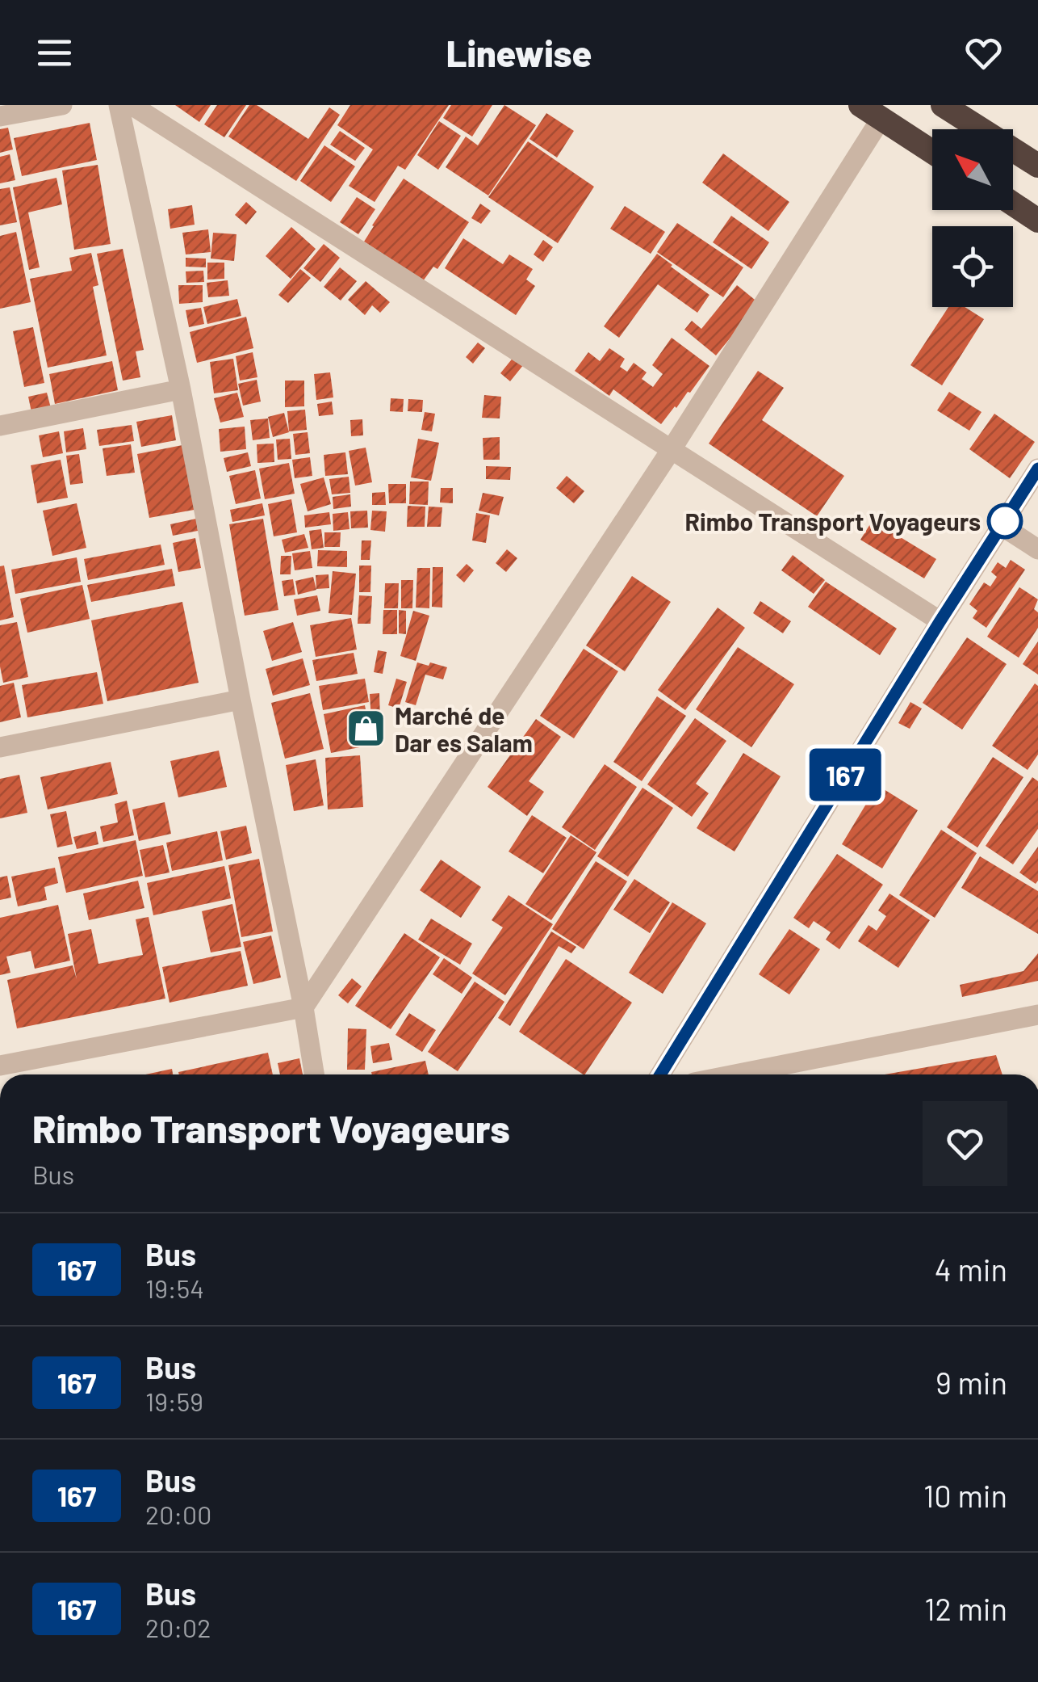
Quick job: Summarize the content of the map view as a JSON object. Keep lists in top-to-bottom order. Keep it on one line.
{"places":{"other":["Rimbo Transport Voyageurs"],"shop":["Marché de Dar es Salam"]},"lines":["bus line 167"],"north":"top left","page":{"header":"Linewise","on_map":"167","heading":["Rimbo Transport Voyageurs","Bus"],"list":[{"mark":"167","name":"Bus","note":"19:54","value":"4 min"},{"mark":"167","name":"Bus","note":"19:59","value":"9 min"},{"mark":"167","name":"Bus","note":"20:00","value":"10 min"},{"mark":"167","name":"Bus","note":"20:02","value":"12 min"}]}}
